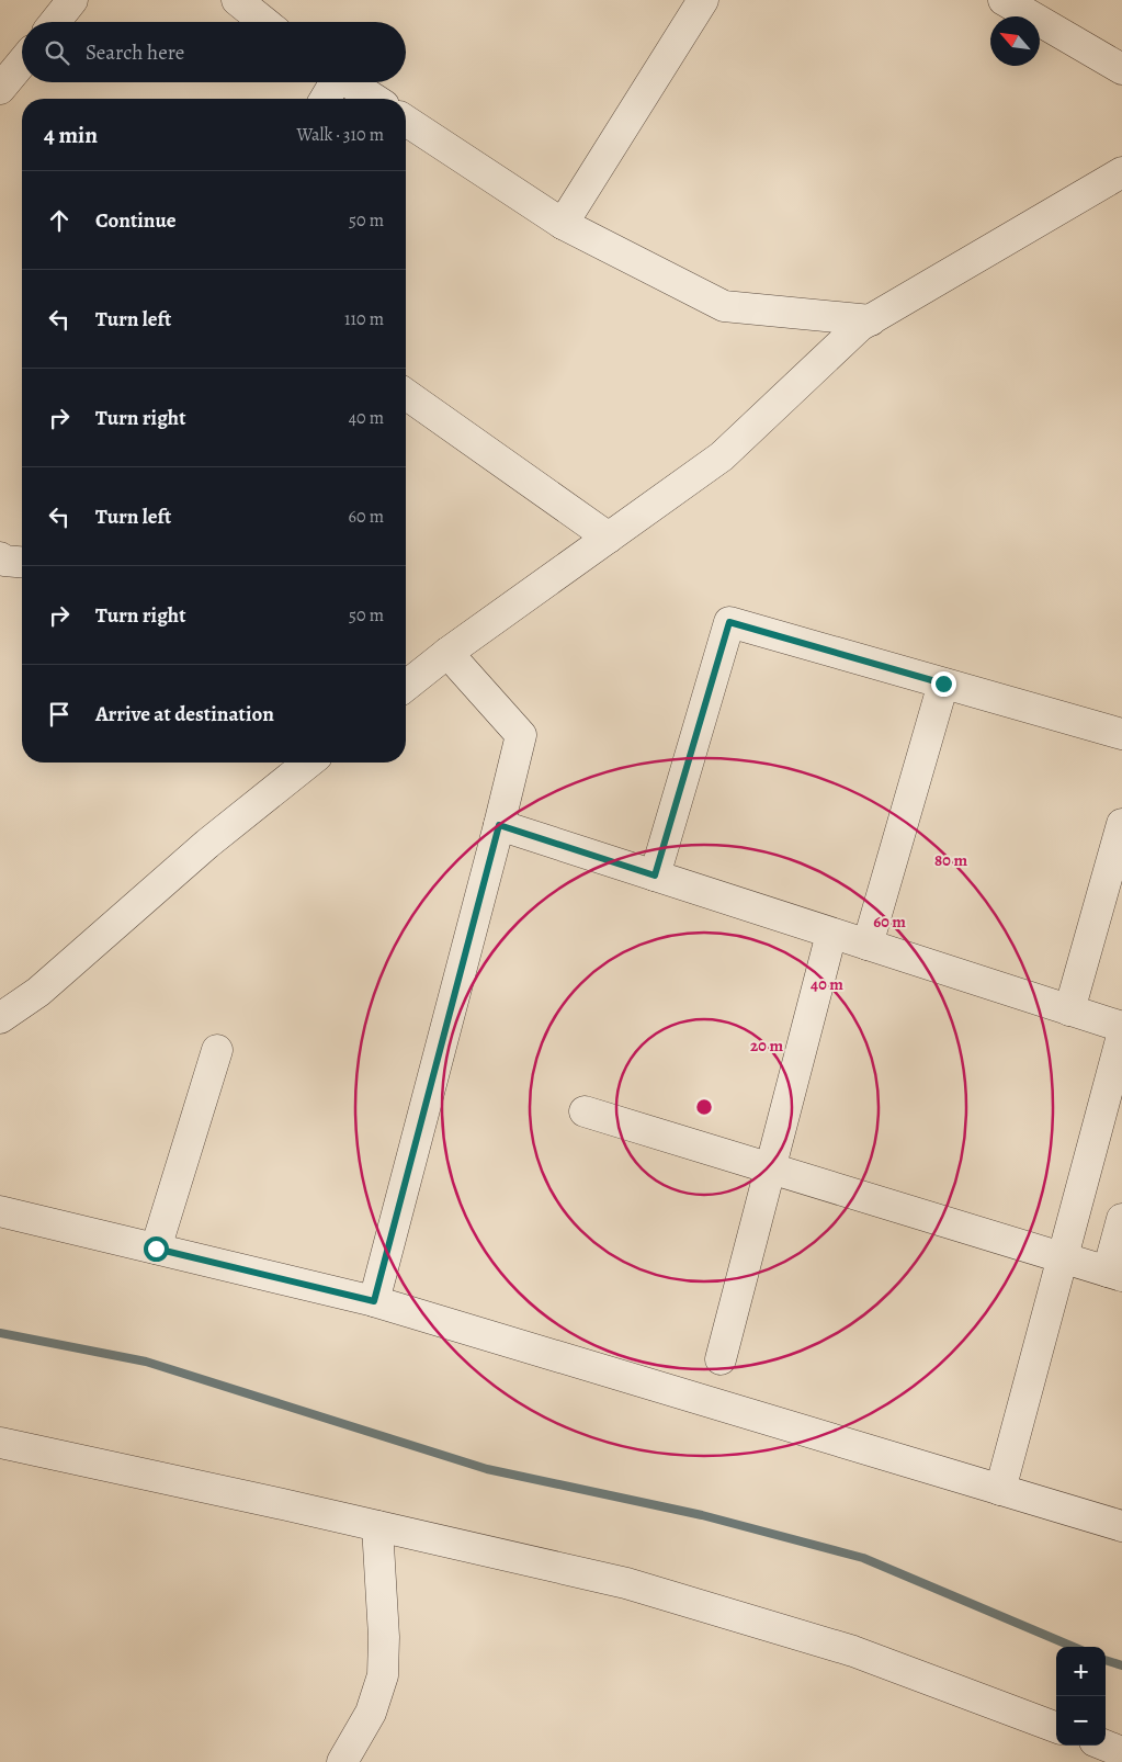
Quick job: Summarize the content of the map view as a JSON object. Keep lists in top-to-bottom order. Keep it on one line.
{"north":"top left","page":{"search":"Search here","heading":["4 min","Walk · 310 m"],"list":[["Continue","50 m"],["Turn left","110 m"],["Turn right","40 m"],["Turn left","60 m"],["Turn right","50 m"],"Arrive at destination"],"map_buttons":["+","−"]},"rings":["80 m","60 m","40 m","20 m"]}
